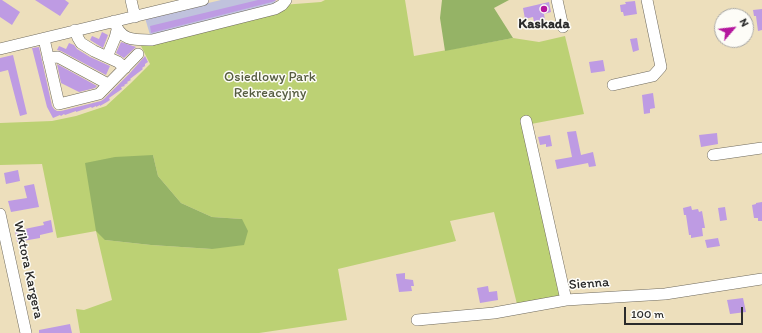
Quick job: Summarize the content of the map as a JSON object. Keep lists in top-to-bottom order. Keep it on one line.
{"streets":{"street":["Wiktora Kargera","Sienna"]},"parks":["Osiedlowy Park Rekreacyjny"],"places":["Kaskada"],"scale_bar":"100 m","north":"top right"}
